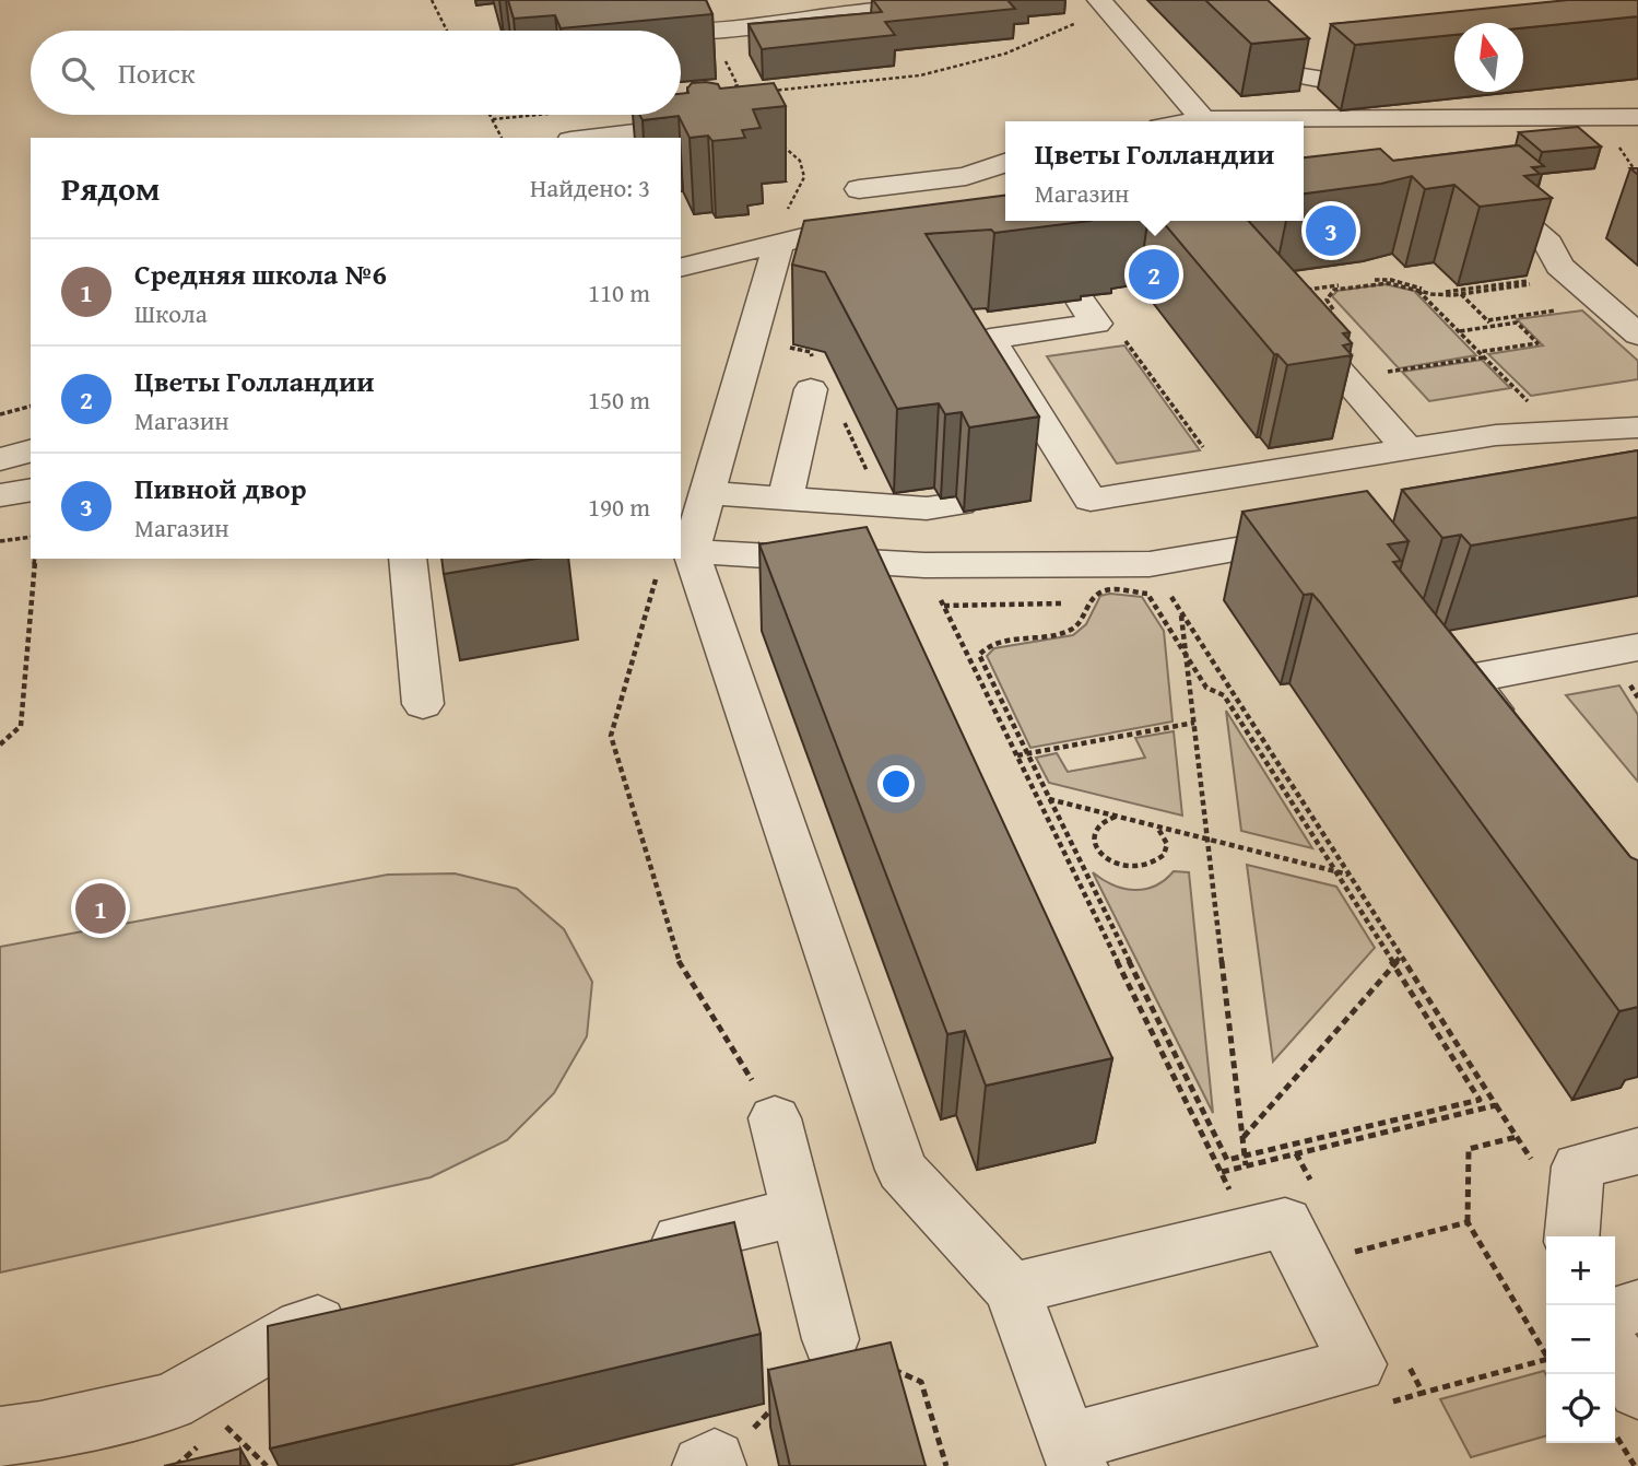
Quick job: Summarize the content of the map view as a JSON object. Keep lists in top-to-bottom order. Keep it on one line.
{"north":"top","page":{"search":"Поиск","popup":["Цветы Голландии","Магазин"],"heading":["Рядом","Найдено: 3"],"pins":["3","2","1"],"list":[{"mark":"1","name":"Средняя школа №6","note":"Школа","value":"110 m"},{"mark":"2","name":"Цветы Голландии","note":"Магазин","value":"150 m"},{"mark":"3","name":"Пивной двор","note":"Магазин","value":"190 m"}],"map_buttons":["+","−"]}}
